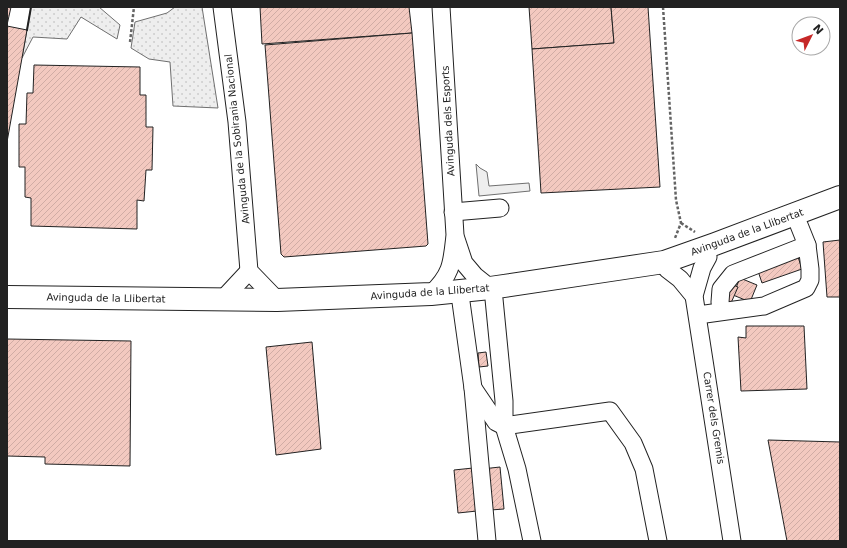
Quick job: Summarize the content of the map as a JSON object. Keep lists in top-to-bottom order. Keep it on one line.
{"streets":{"main road":["Avinguda de la Llibertat"],"street":["Avinguda dels Esports","Avinguda de la Sobirania Nacional","Carrer dels Gremis"]},"crossings":[["Avinguda dels Esports","Avinguda de la Llibertat"],["Avinguda de la Llibertat","Carrer dels Gremis"]],"north":"top right"}
